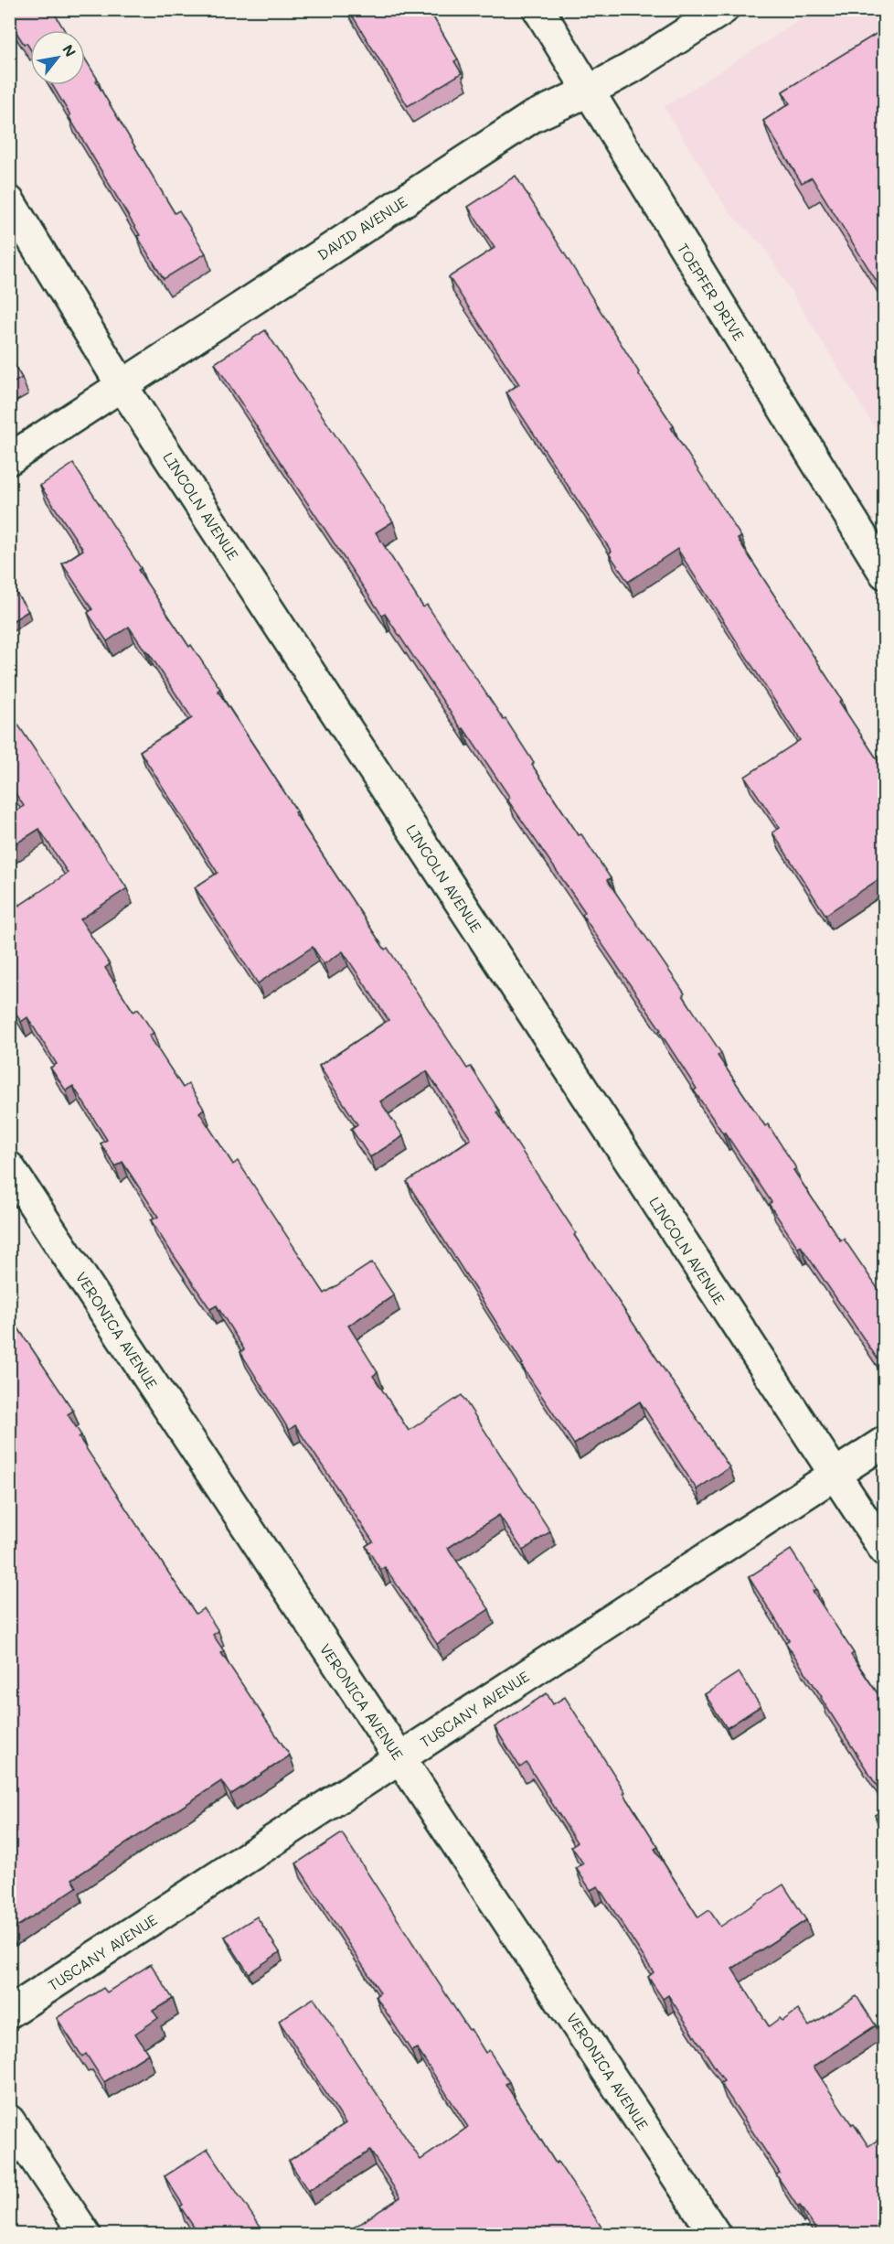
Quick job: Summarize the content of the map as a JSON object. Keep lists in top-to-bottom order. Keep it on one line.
{"streets":{"street":["DAVID AVENUE","TOEPFER DRIVE","LINCOLN AVENUE","VERONICA AVENUE","TUSCANY AVENUE"]},"crossings":[["DAVID AVENUE","TOEPFER DRIVE"],["DAVID AVENUE","LINCOLN AVENUE"],["LINCOLN AVENUE","TUSCANY AVENUE"],["VERONICA AVENUE","TUSCANY AVENUE"]],"north":"top right"}
